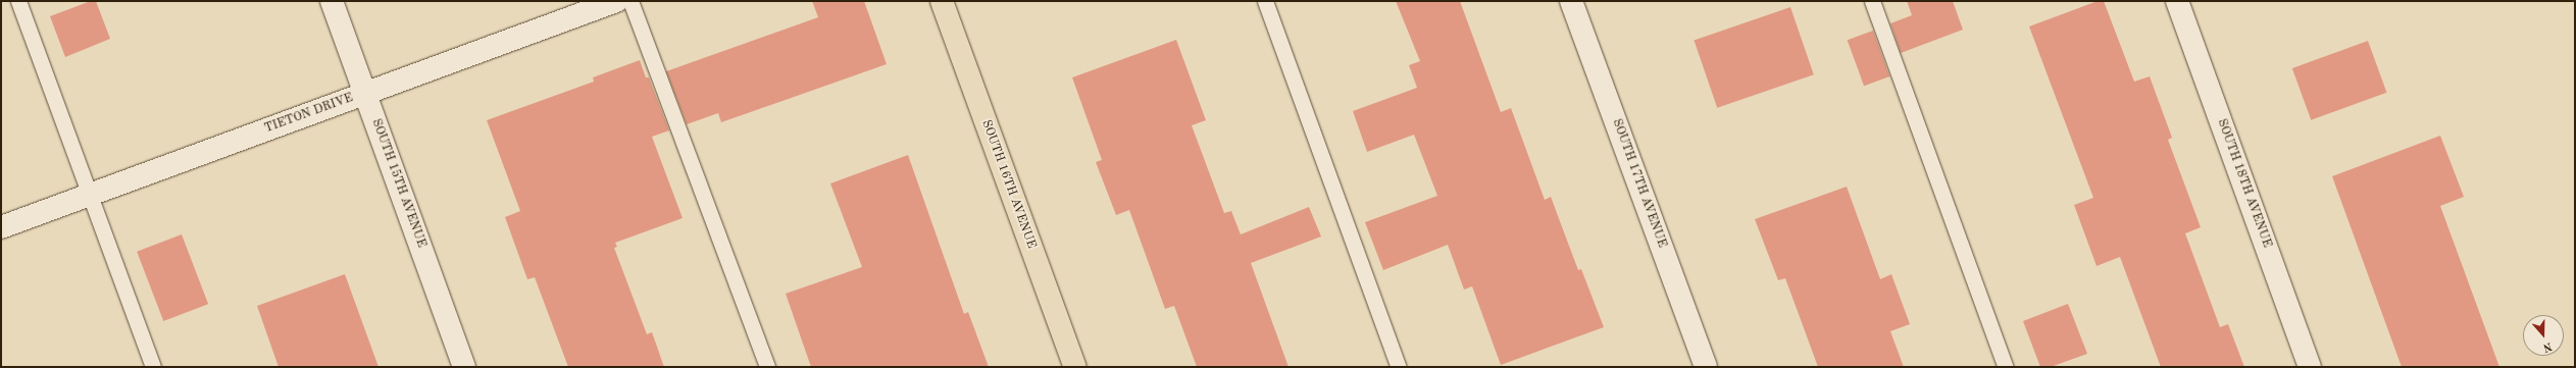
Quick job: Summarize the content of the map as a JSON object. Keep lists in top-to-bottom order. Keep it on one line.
{"streets":{"main road":["SOUTH 16TH AVENUE"],"street":["TIETON DRIVE","SOUTH 15TH AVENUE","SOUTH 17TH AVENUE","SOUTH 18TH AVENUE"]},"crossings":[["TIETON DRIVE","SOUTH 15TH AVENUE"]],"north":"bottom"}
